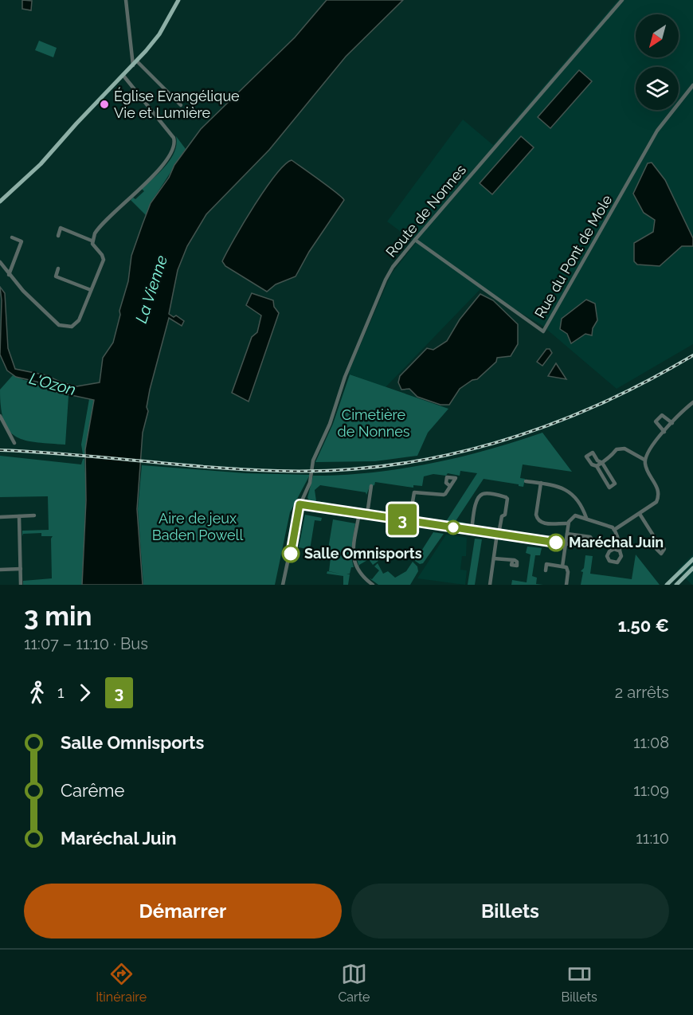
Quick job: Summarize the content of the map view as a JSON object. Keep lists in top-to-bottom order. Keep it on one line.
{"streets":{"street":["Route de Nonnes","Rue du Pont de Mole"]},"crossings":[["Route de Nonnes","Rue du Pont de Mole"]],"water":["La Vienne","L'Ozon"],"parks":["Cimetière de Nonnes","Aire de jeux Baden Powell"],"places":["Église Evangélique Vie et Lumière","Maréchal Juin","Salle Omnisports"],"lines":["bus line 3"],"north":"bottom left","page":{"on_map":"3","heading":["3 min","11:07 – 11:10 · Bus","1.50 €"],"legs":["1","3","2 arrêts"],"list":[{"name":"Salle Omnisports","value":"11:08"},{"name":"Carême","value":"11:09"},{"name":"Maréchal Juin","value":"11:10"}],"buttons":["Démarrer","Billets"],"tabs":["Itinéraire","Carte","Billets"]}}
